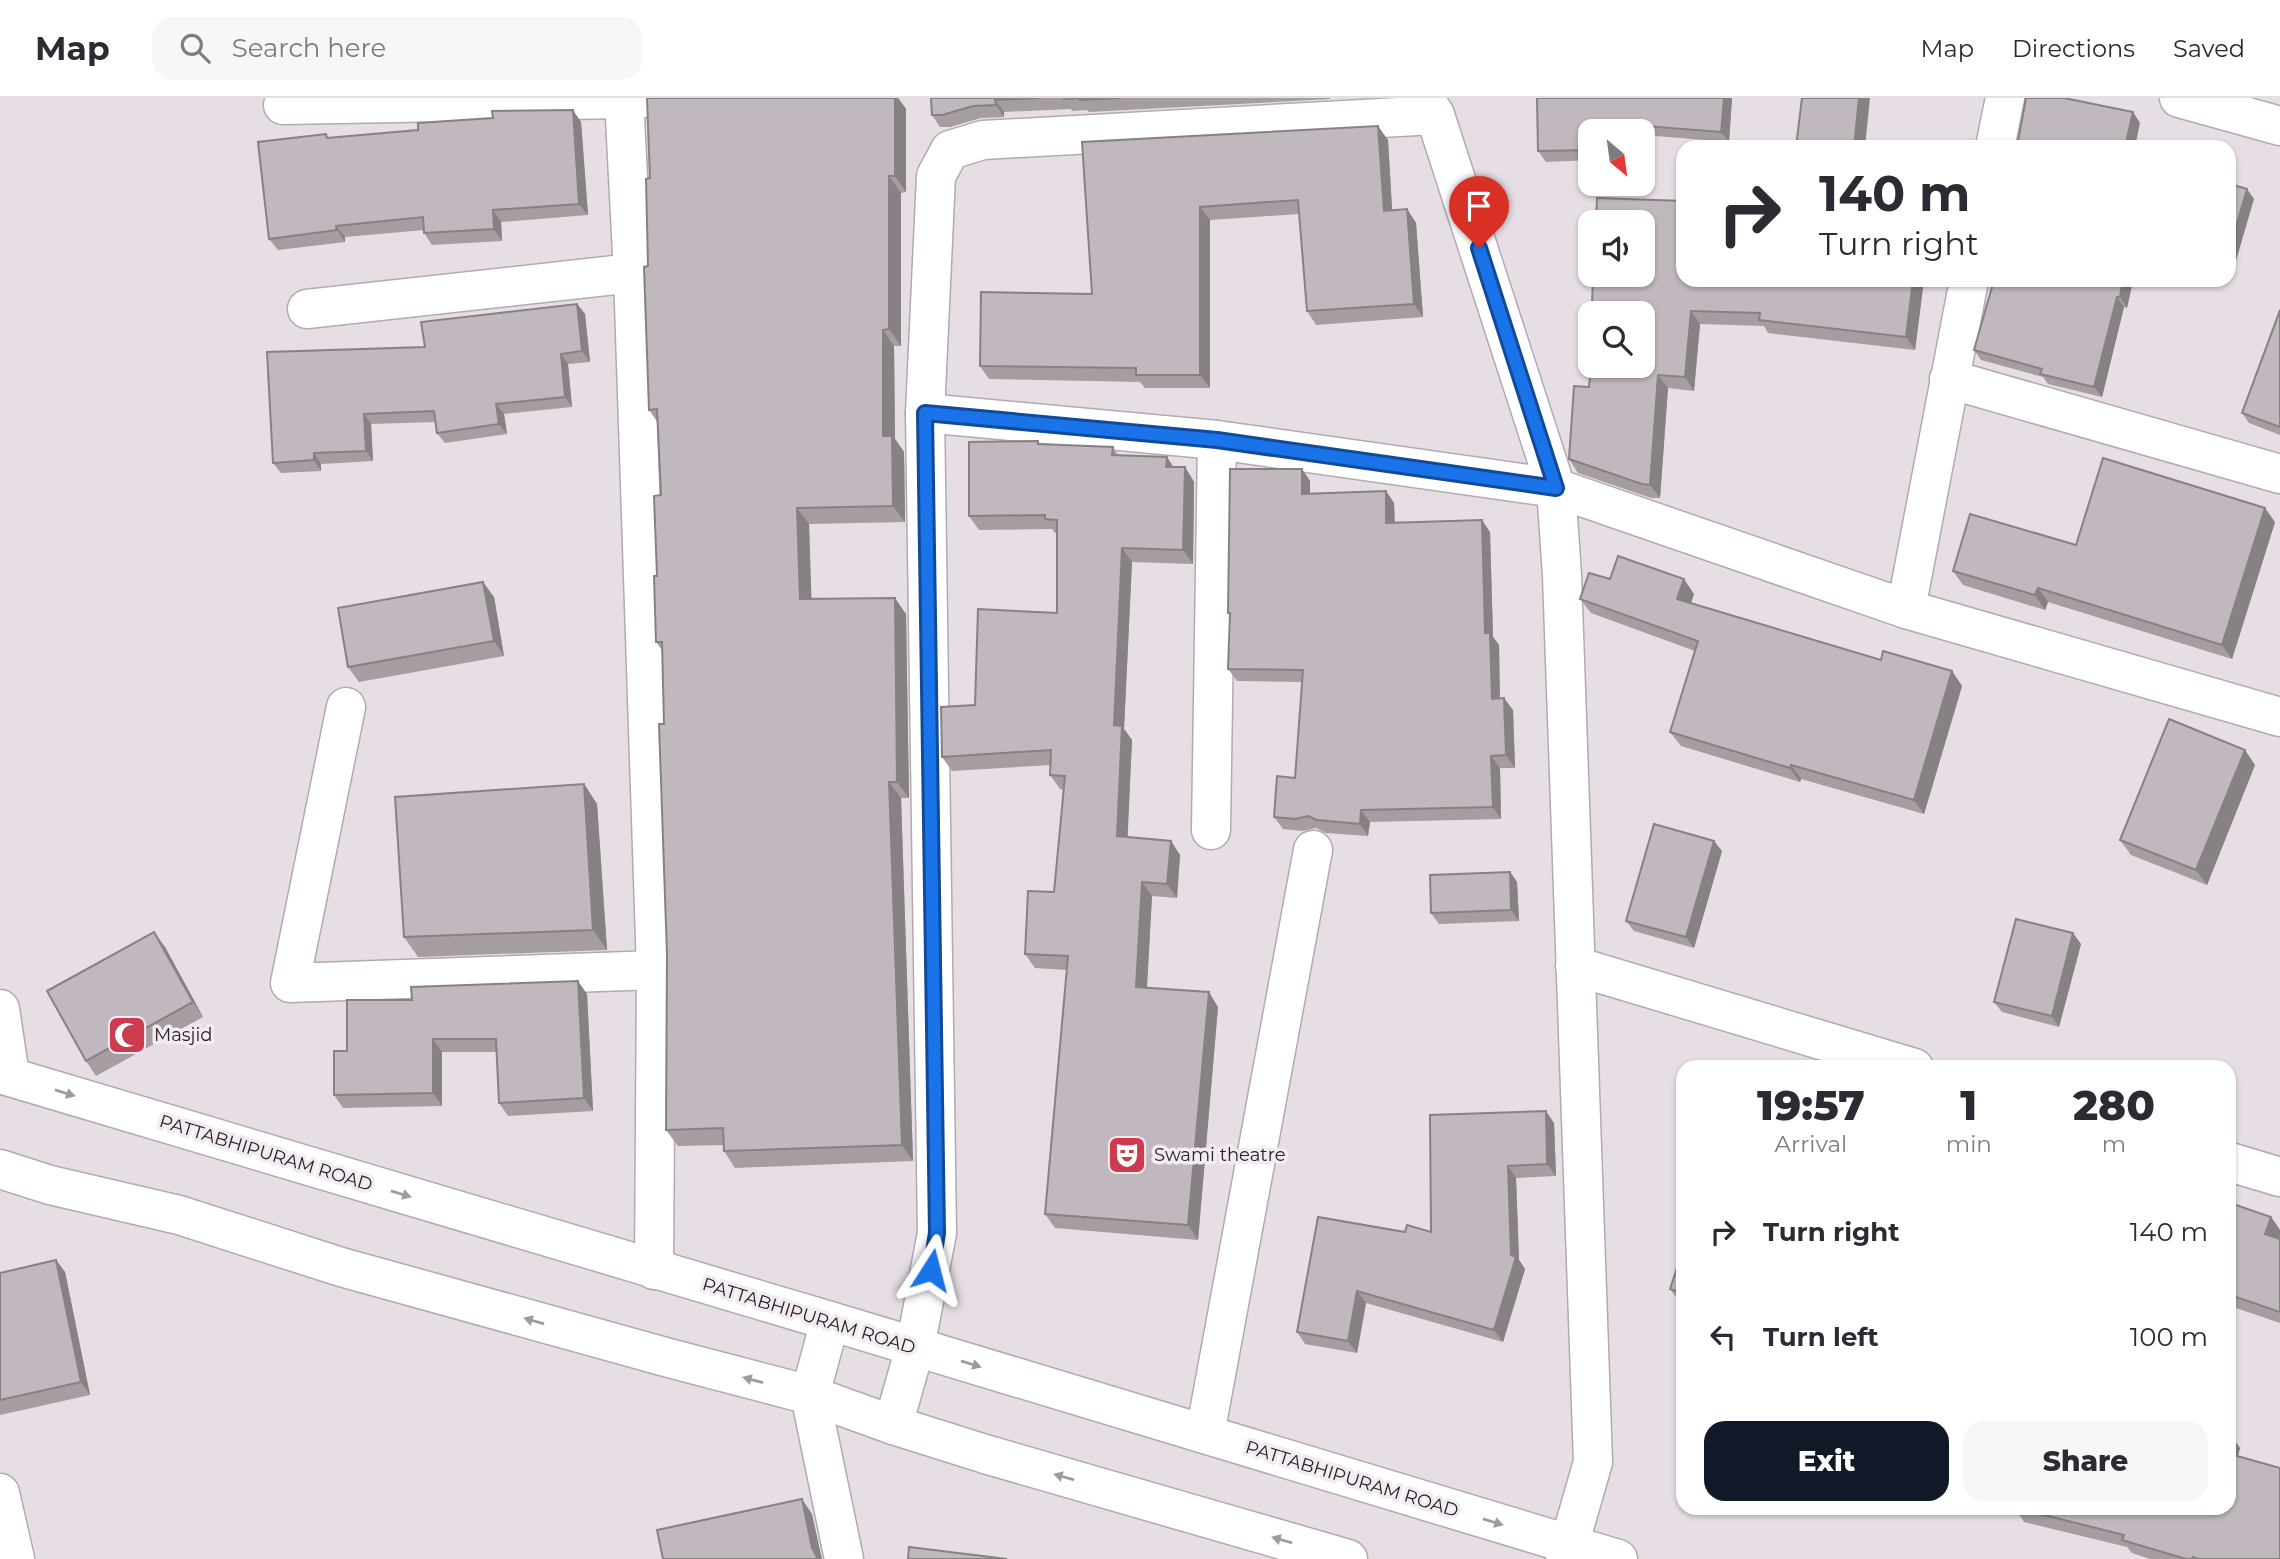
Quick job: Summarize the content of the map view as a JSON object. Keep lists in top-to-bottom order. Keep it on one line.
{"streets":{"street":["PATTABHIPURAM ROAD"]},"places":{"mosque":["Masjid"],"theatre":["Swami theatre"]},"north":"bottom right","page":{"header":"Map","search":"Search here","nav":["Map","Directions","Saved"],"turn":["140 m","Turn right"],"eta":["19:57","Arrival","1","min","280","m"],"list":[{"name":"Turn right","value":"140 m"},{"name":"Turn left","value":"100 m"}],"buttons":["Exit","Share"]}}
